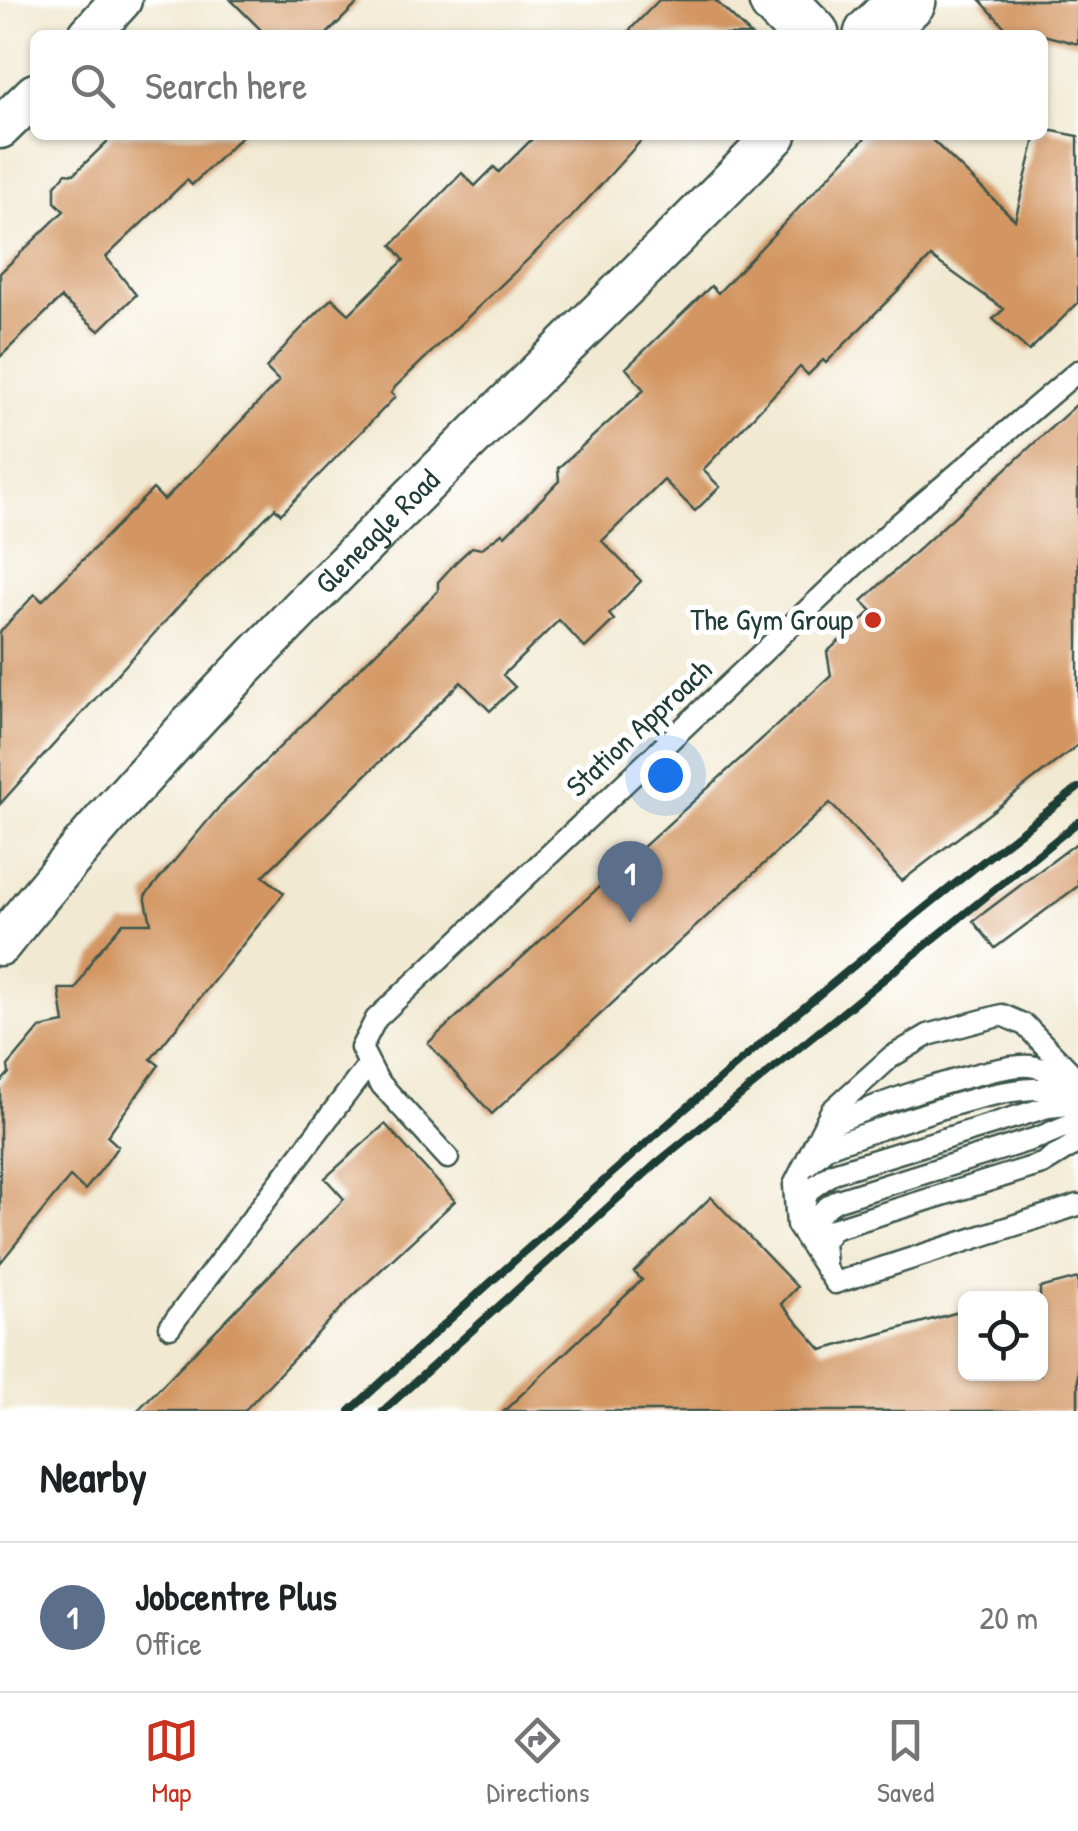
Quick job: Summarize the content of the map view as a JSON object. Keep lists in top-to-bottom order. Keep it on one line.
{"streets":{"street":["Gleneagle Road"],"lane":["Station Approach"]},"places":["The Gym Group"],"page":{"search":"Search here","pins":"1","heading":"Nearby","list":[{"mark":"1","name":"Jobcentre Plus","note":"Office","value":"20 m"}],"nav":["Map","Directions","Saved"]}}
